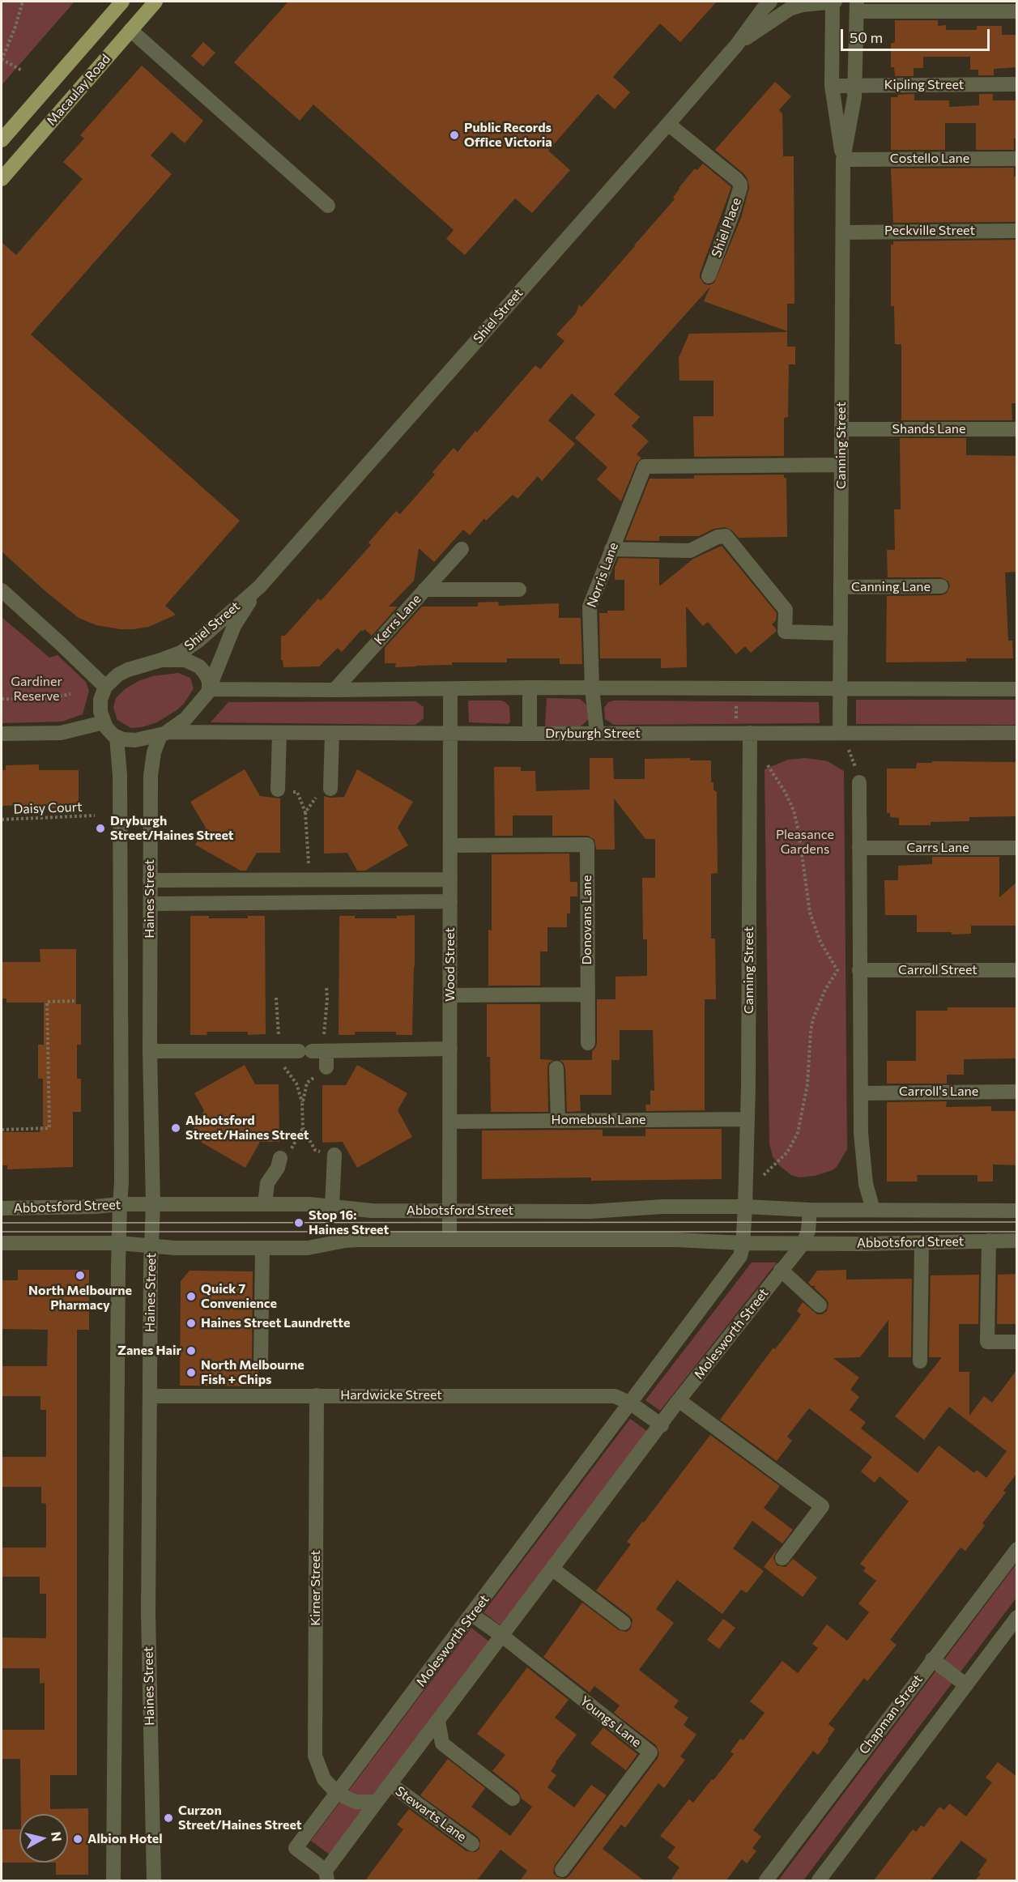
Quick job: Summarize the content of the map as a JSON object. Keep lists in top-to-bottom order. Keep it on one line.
{"streets":{"main road":["Macaulay Road"],"street":["Kipling Street","Costello Lane","Shiel Place","Peckville Street","Shiel Street","Shands Lane","Canning Street","Norris Lane","Canning Lane","Kerrs Lane","Dryburgh Street","Carrs Lane","Haines Street","Donovans Lane","Wood Street","Carroll Street","Carroll's Lane","Homebush Lane","Abbotsford Street","Molesworth Street","Hardwicke Street","Kirner Street","Chapman Street","Youngs Lane","Stewarts Lane"],"path":["Daisy Court"]},"crossings":[["Kipling Street","Canning Street"],["Costello Lane","Canning Street"],["Shiel Place","Shiel Street"],["Peckville Street","Canning Street"],["Shiel Street","Canning Street"],["Shiel Street","Dryburgh Street"],["Shiel Street","Haines Street"],["Shands Lane","Canning Street"],["Canning Street","Norris Lane"],["Canning Street","Canning Lane"],["Canning Street","Dryburgh Street"],["Canning Street","Homebush Lane"],["Canning Street","Abbotsford Street"],["Norris Lane","Dryburgh Street"],["Dryburgh Street","Haines Street"],["Dryburgh Street","Wood Street"],["Haines Street","Abbotsford Street"],["Haines Street","Hardwicke Street"],["Donovans Lane","Wood Street"],["Wood Street","Homebush Lane"],["Wood Street","Abbotsford Street"],["Abbotsford Street","Molesworth Street"],["Molesworth Street","Hardwicke Street"],["Molesworth Street","Kirner Street"],["Molesworth Street","Youngs Lane"],["Molesworth Street","Stewarts Lane"],["Hardwicke Street","Kirner Street"]],"parks":["Gardiner Reserve","Pleasance Gardens"],"places":["Public Records Office Victoria","Dryburgh Street/Haines Street","Abbotsford Street/Haines Street","Stop 16: Haines Street","North Melbourne Pharmacy","Quick 7 Convenience","Haines Street Laundrette","Zanes Hair","North Melbourne Fish + Chips","Curzon Street/Haines Street","Albion Hotel"],"scale_bar":"50 m","north":"right"}
